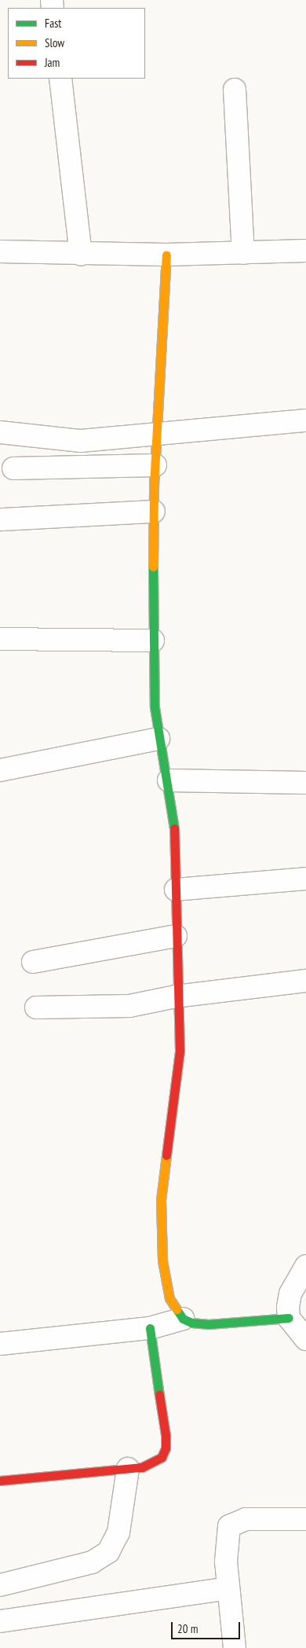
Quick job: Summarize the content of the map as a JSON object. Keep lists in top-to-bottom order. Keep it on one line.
{"legend":["Fast","Slow","Jam"],"scale_bar":"20 m"}
